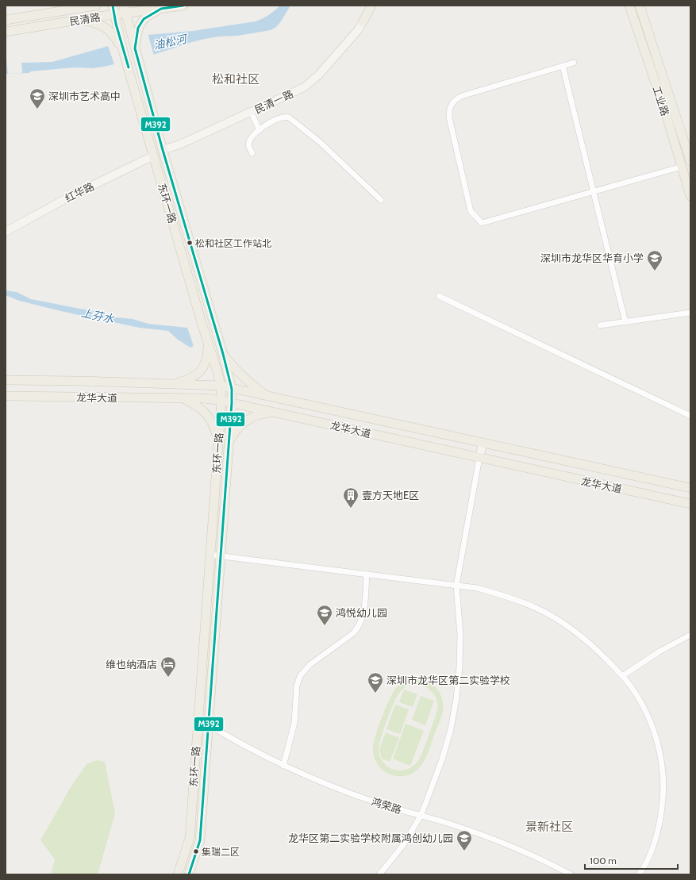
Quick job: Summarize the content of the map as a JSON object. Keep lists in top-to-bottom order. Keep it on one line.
{"streets":{"main road":["民清路","工业路","东环一路","龙华大道"],"street":["民清一路","红华路","鸿荣路"]},"crossings":[["民清路","东环一路"],["民清一路","东环一路"],["红华路","东环一路"],["东环一路","龙华大道"],["东环一路","鸿荣路"]],"districts":["松和社区","景新社区"],"water":["油松河","上芬水"],"places":{"school or university":["深圳市艺术高中","深圳市龙华区华育小学","鸿悦幼儿园","深圳市龙华区第二实验学校","龙华区第二实验学校附属鸿创幼儿园"],"other":["松和社区工作站北","集瑞二区"],"building":["壹方天地E区"],"hotel":["维也纳酒店"]},"lines":["transit line M392"],"scale_bar":"100 m"}
